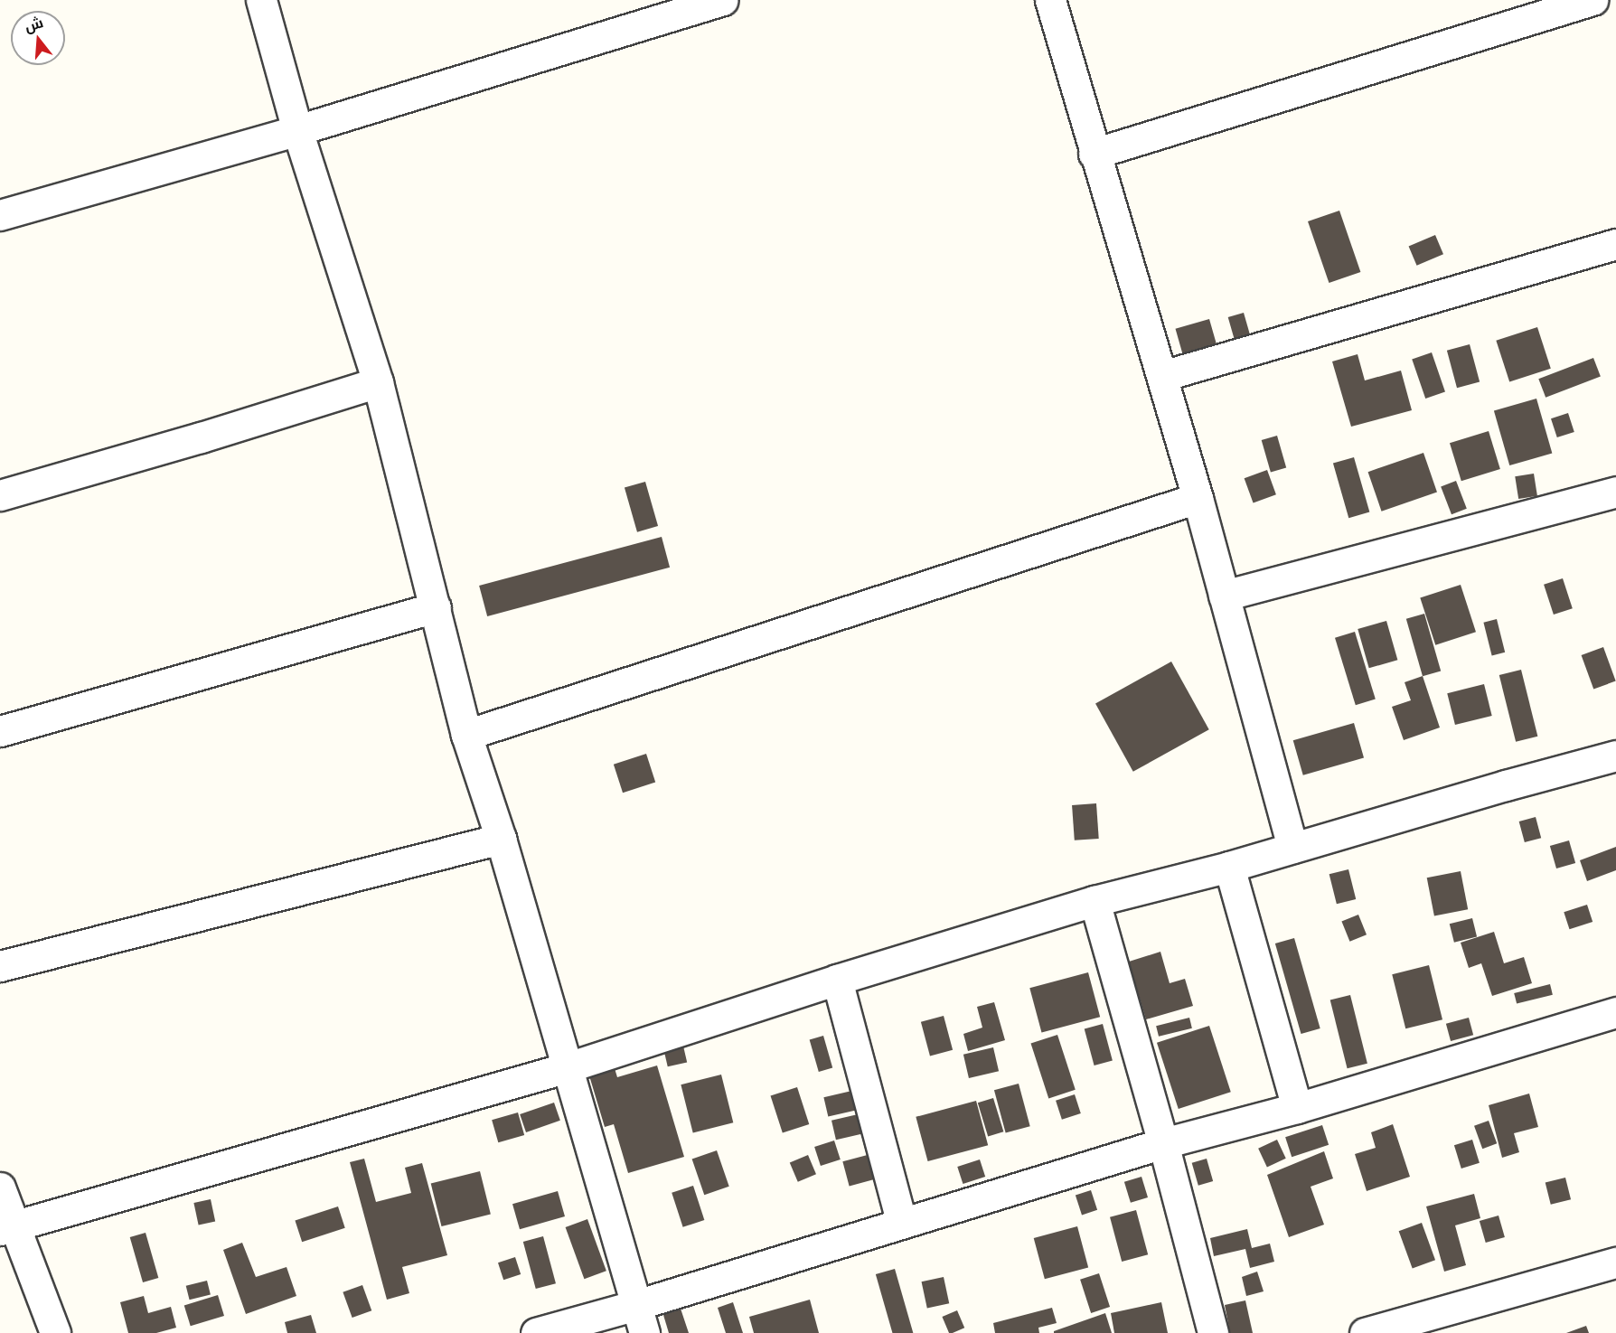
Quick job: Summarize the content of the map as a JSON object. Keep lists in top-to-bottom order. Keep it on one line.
{"north":"top"}
